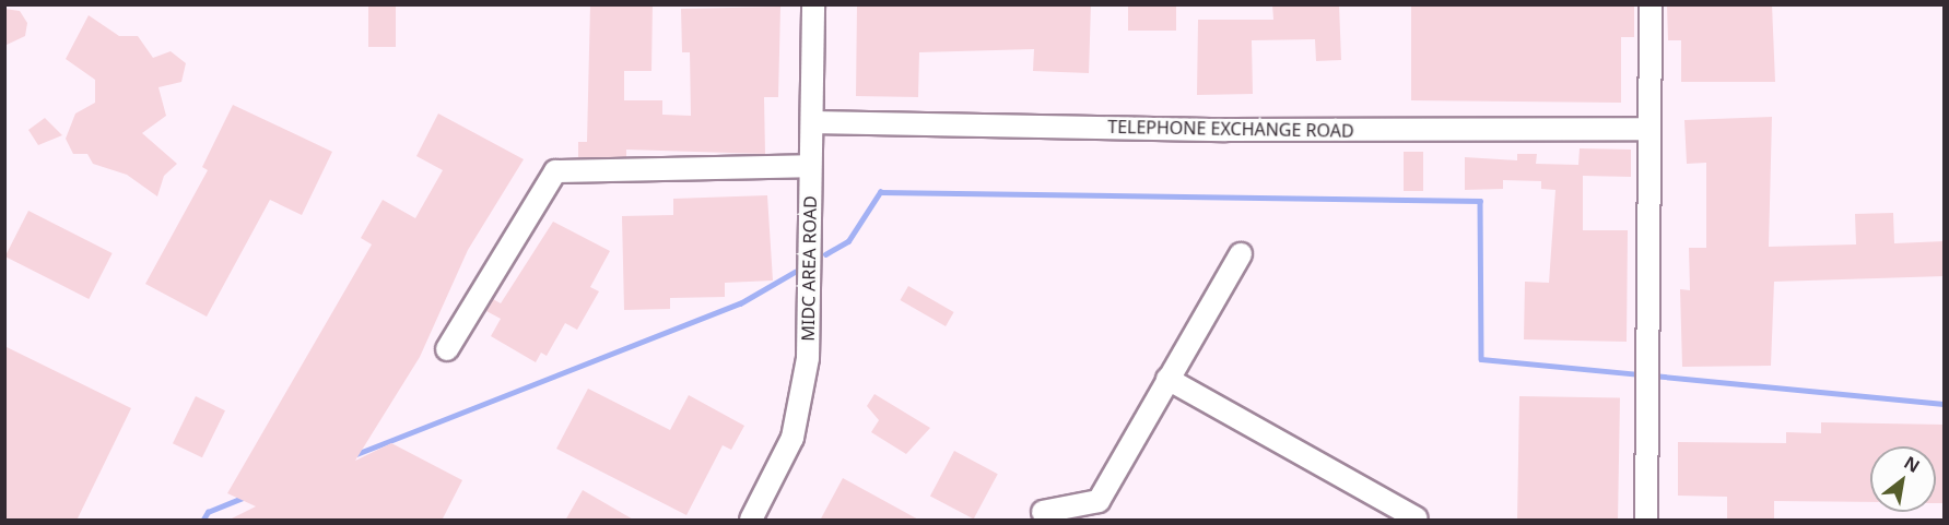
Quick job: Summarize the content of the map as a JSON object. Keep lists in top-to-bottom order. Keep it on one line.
{"streets":{"street":["TELEPHONE EXCHANGE ROAD","MIDC AREA ROAD"]},"crossings":[["TELEPHONE EXCHANGE ROAD","MIDC AREA ROAD"]],"north":"top right"}
